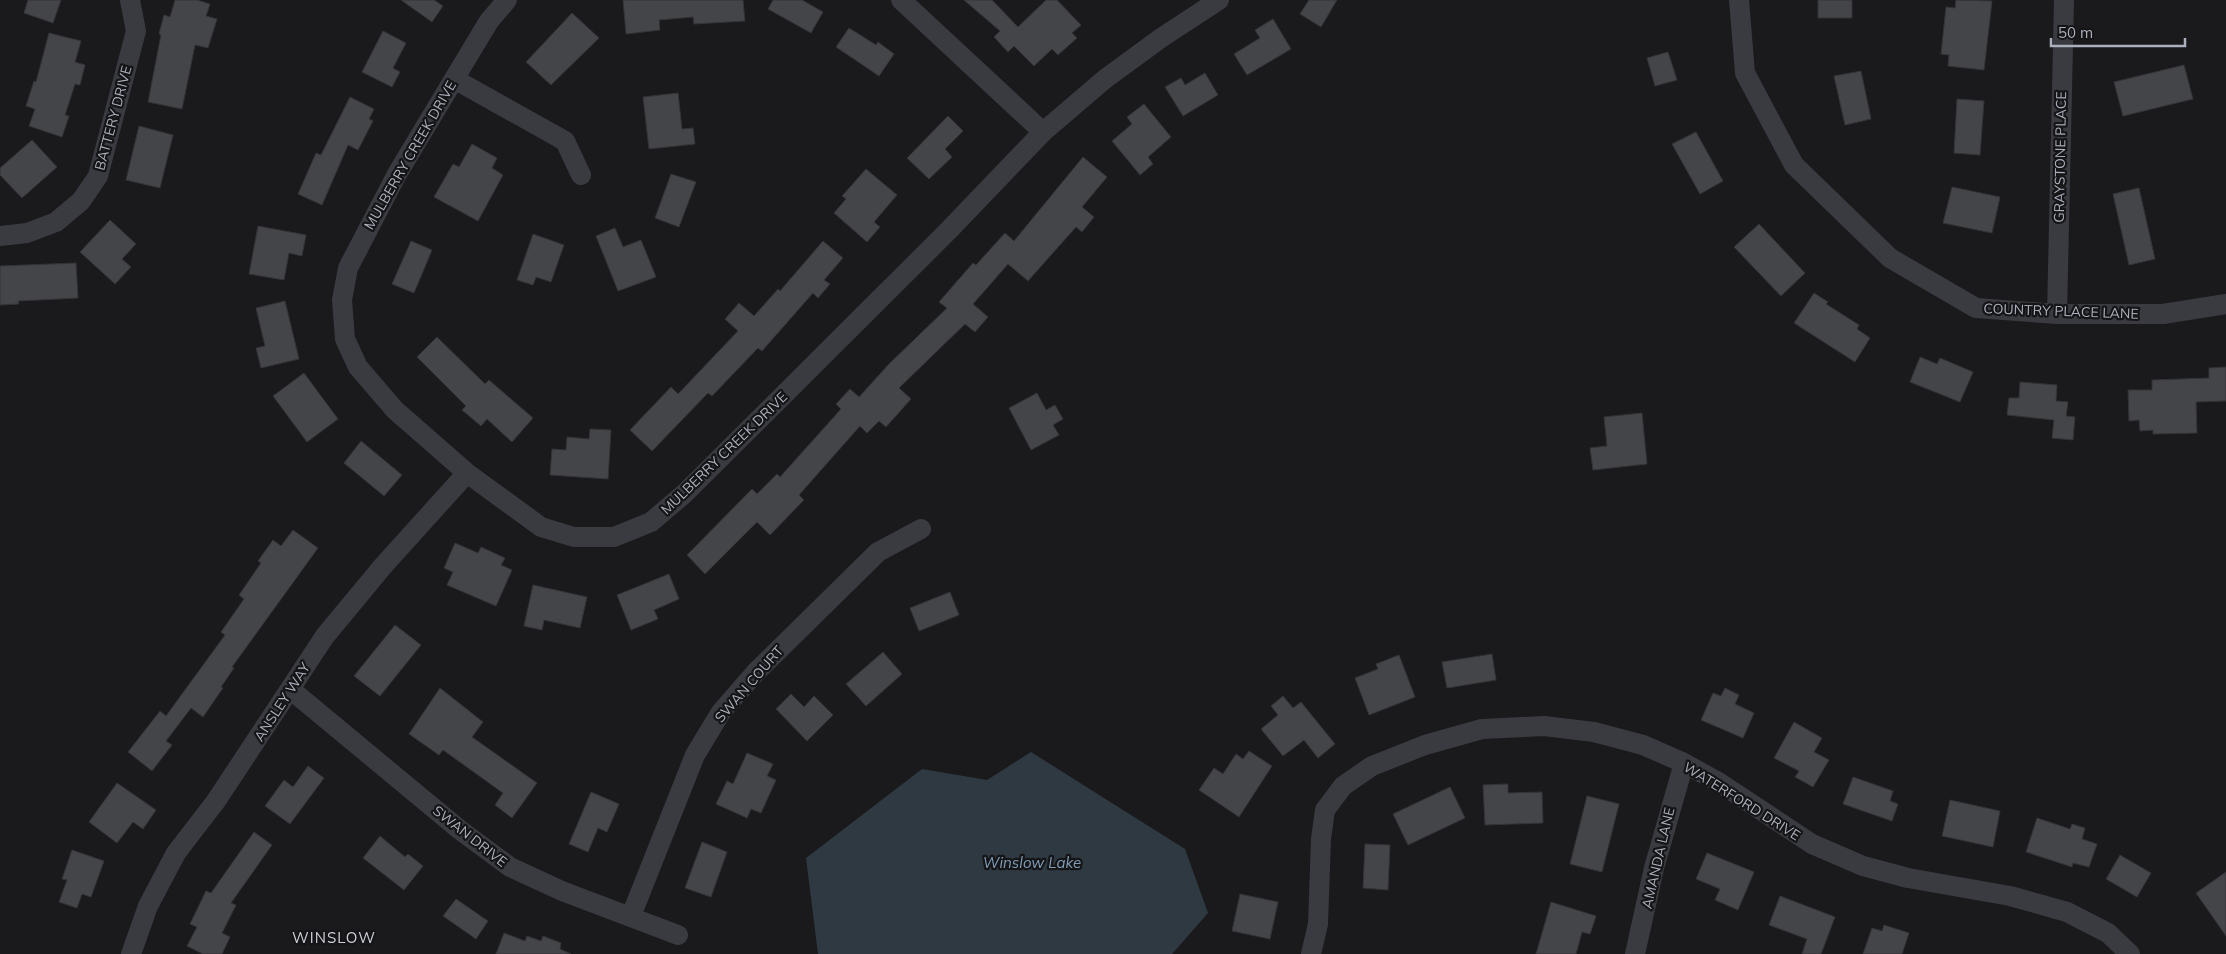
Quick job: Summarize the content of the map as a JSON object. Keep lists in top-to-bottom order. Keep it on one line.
{"streets":{"street":["BATTERY DRIVE","MULBERRY CREEK DRIVE","GRAYSTONE PLACE","COUNTRY PLACE LANE","SWAN COURT","ANSLEY WAY","WATERFORD DRIVE","SWAN DRIVE","AMANDA LANE"]},"crossings":[["MULBERRY CREEK DRIVE","ANSLEY WAY"],["GRAYSTONE PLACE","COUNTRY PLACE LANE"],["SWAN COURT","SWAN DRIVE"],["ANSLEY WAY","SWAN DRIVE"],["WATERFORD DRIVE","AMANDA LANE"]],"districts":["WINSLOW"],"water":["Winslow Lake"],"scale_bar":"50 m"}
